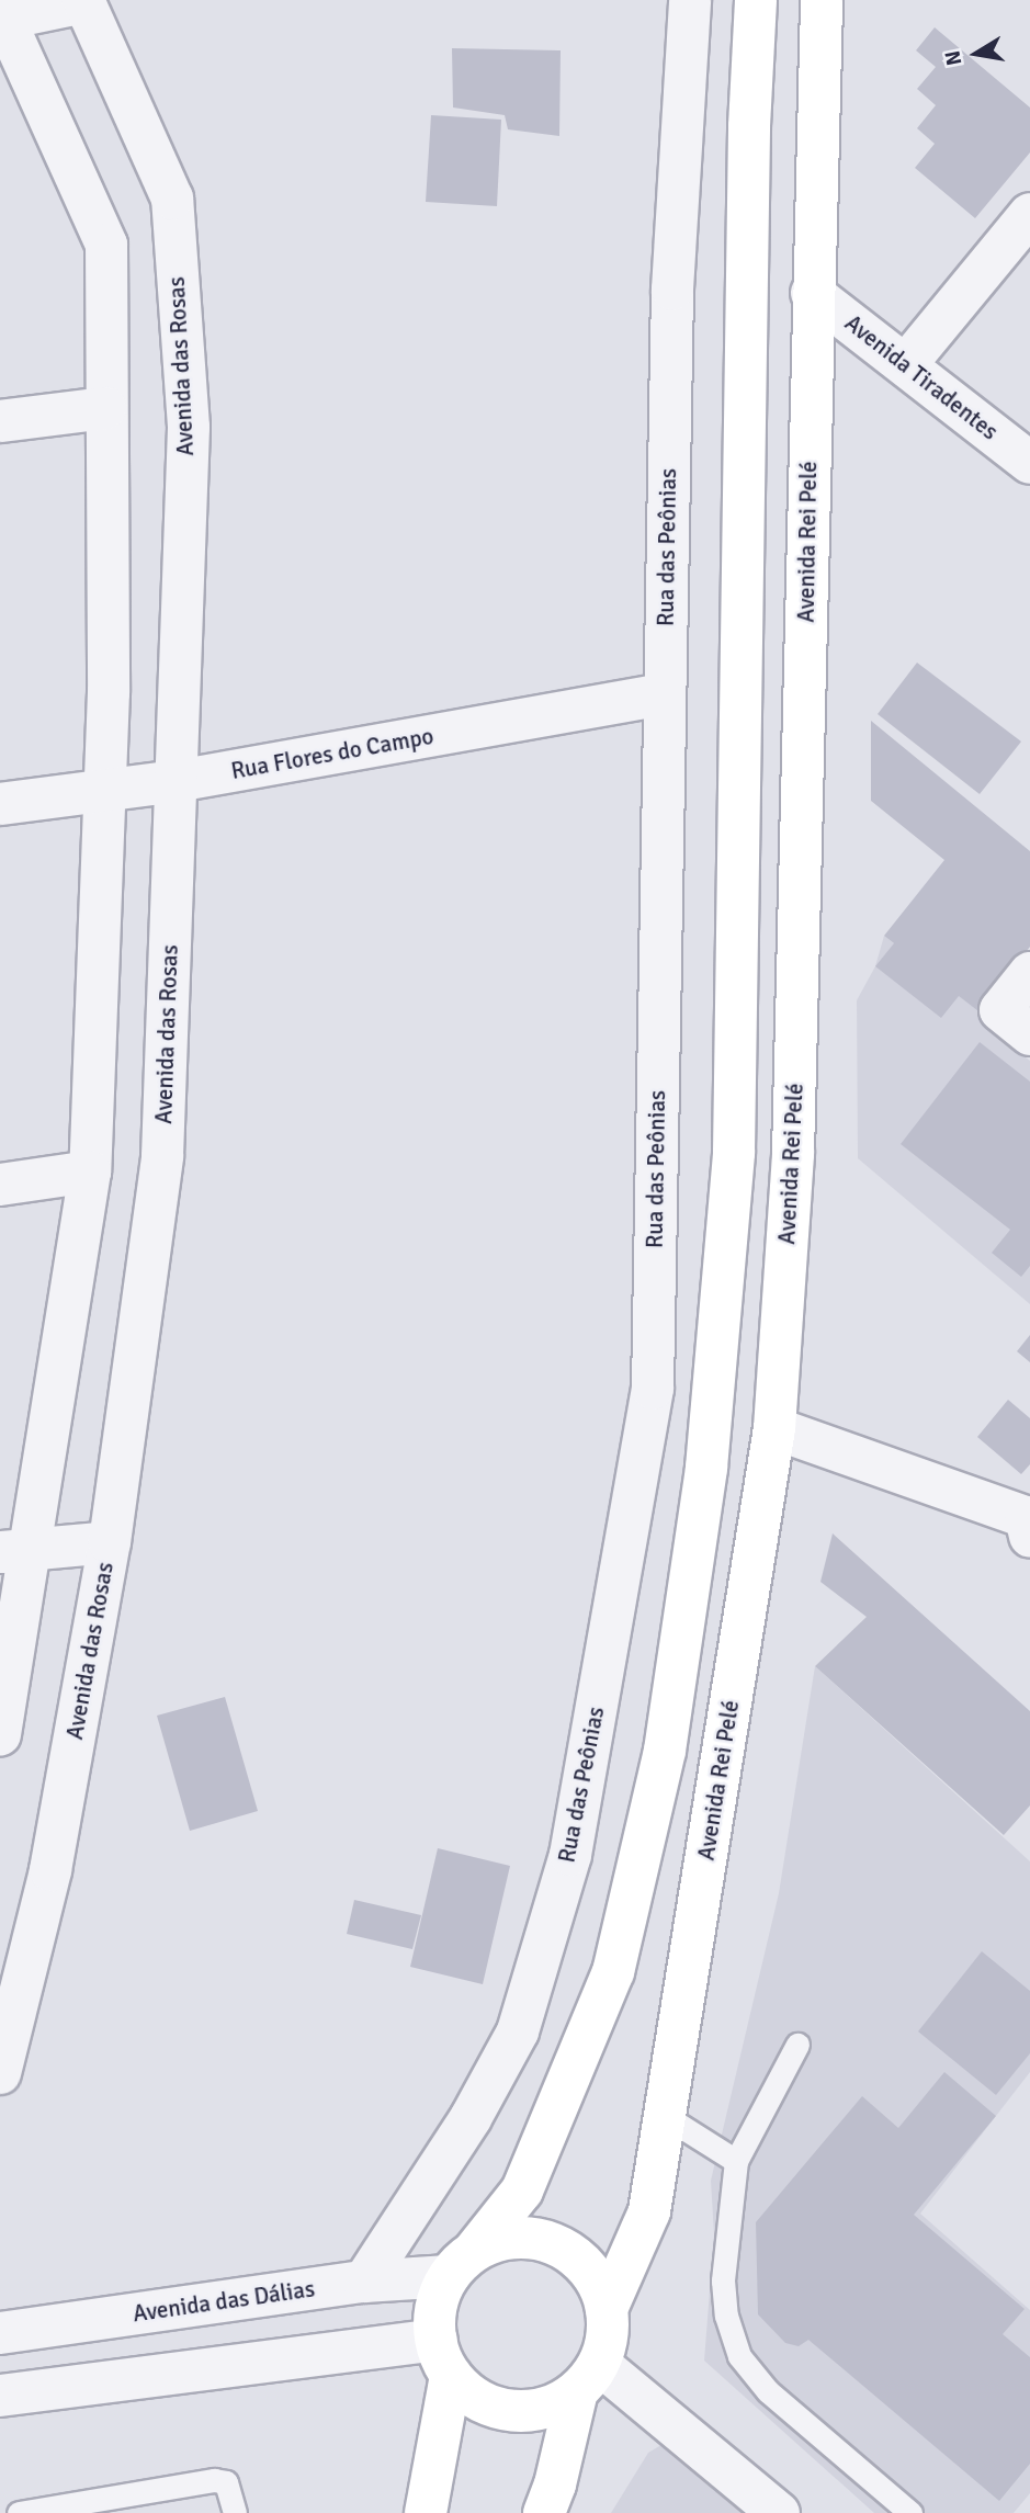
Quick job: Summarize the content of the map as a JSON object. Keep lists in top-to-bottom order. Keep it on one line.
{"streets":{"main road":["Avenida Rei Pelé"],"street":["Avenida das Rosas","Avenida Tiradentes","Rua das Peônias","Rua Flores do Campo","Avenida das Dálias"]},"crossings":[["Avenida das Rosas","Rua Flores do Campo"],["Avenida Tiradentes","Avenida Rei Pelé"],["Avenida Rei Pelé","Avenida das Dálias"],["Rua das Peônias","Rua Flores do Campo"],["Rua das Peônias","Avenida das Dálias"]],"north":"left"}
